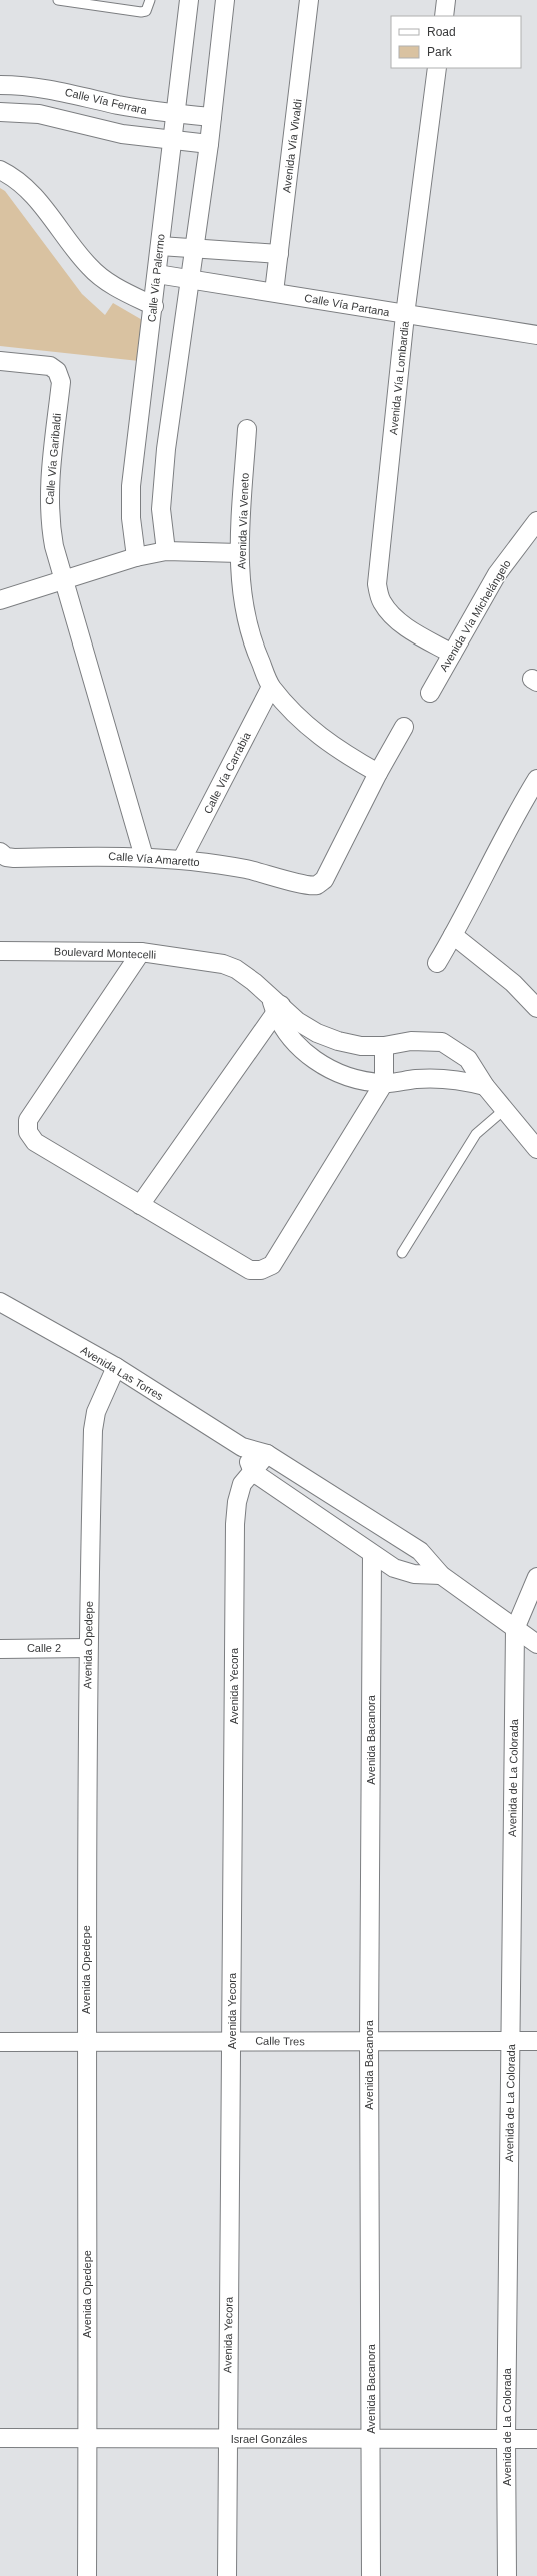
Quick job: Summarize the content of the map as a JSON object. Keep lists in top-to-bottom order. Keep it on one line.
{"streets":{"street":["Calle Vía Ferrara","Avenida Vía Vivaldi","Calle Vía Palermo","Calle Vía Partana","Avenida Vía Lombardia","Calle Vía Garibaldi","Avenida Vía Veneto","Avenida Vía Michelángelo","Calle Vía Carrabia","Calle Vía Amaretto","Boulevard Montecelli","Avenida Las Torres","Avenida Opedepe","Calle 2","Avenida Yecora","Avenida Bacanora","Avenida de La Colorada","Calle Tres","Israel Gonzáles"]},"crossings":[["Calle Vía Ferrara","Calle Vía Palermo"],["Avenida Vía Vivaldi","Calle Vía Partana"],["Calle Vía Palermo","Calle Vía Partana"],["Calle Vía Partana","Avenida Vía Lombardia"],["Avenida Vía Lombardia","Avenida Vía Michelángelo"],["Calle Vía Garibaldi","Calle Vía Amaretto"],["Avenida Vía Veneto","Calle Vía Carrabia"],["Avenida Vía Veneto","Calle Vía Amaretto"],["Calle Vía Carrabia","Calle Vía Amaretto"],["Avenida Las Torres","Avenida Opedepe"],["Avenida Las Torres","Avenida Yecora"],["Avenida Las Torres","Avenida de La Colorada"],["Avenida Opedepe","Calle 2"],["Avenida Opedepe","Calle Tres"],["Avenida Opedepe","Israel Gonzáles"],["Avenida Yecora","Calle Tres"],["Avenida Yecora","Israel Gonzáles"],["Avenida Bacanora","Calle Tres"],["Avenida Bacanora","Israel Gonzáles"],["Avenida de La Colorada","Calle Tres"],["Avenida de La Colorada","Israel Gonzáles"]],"legend":["Road","Park"]}
